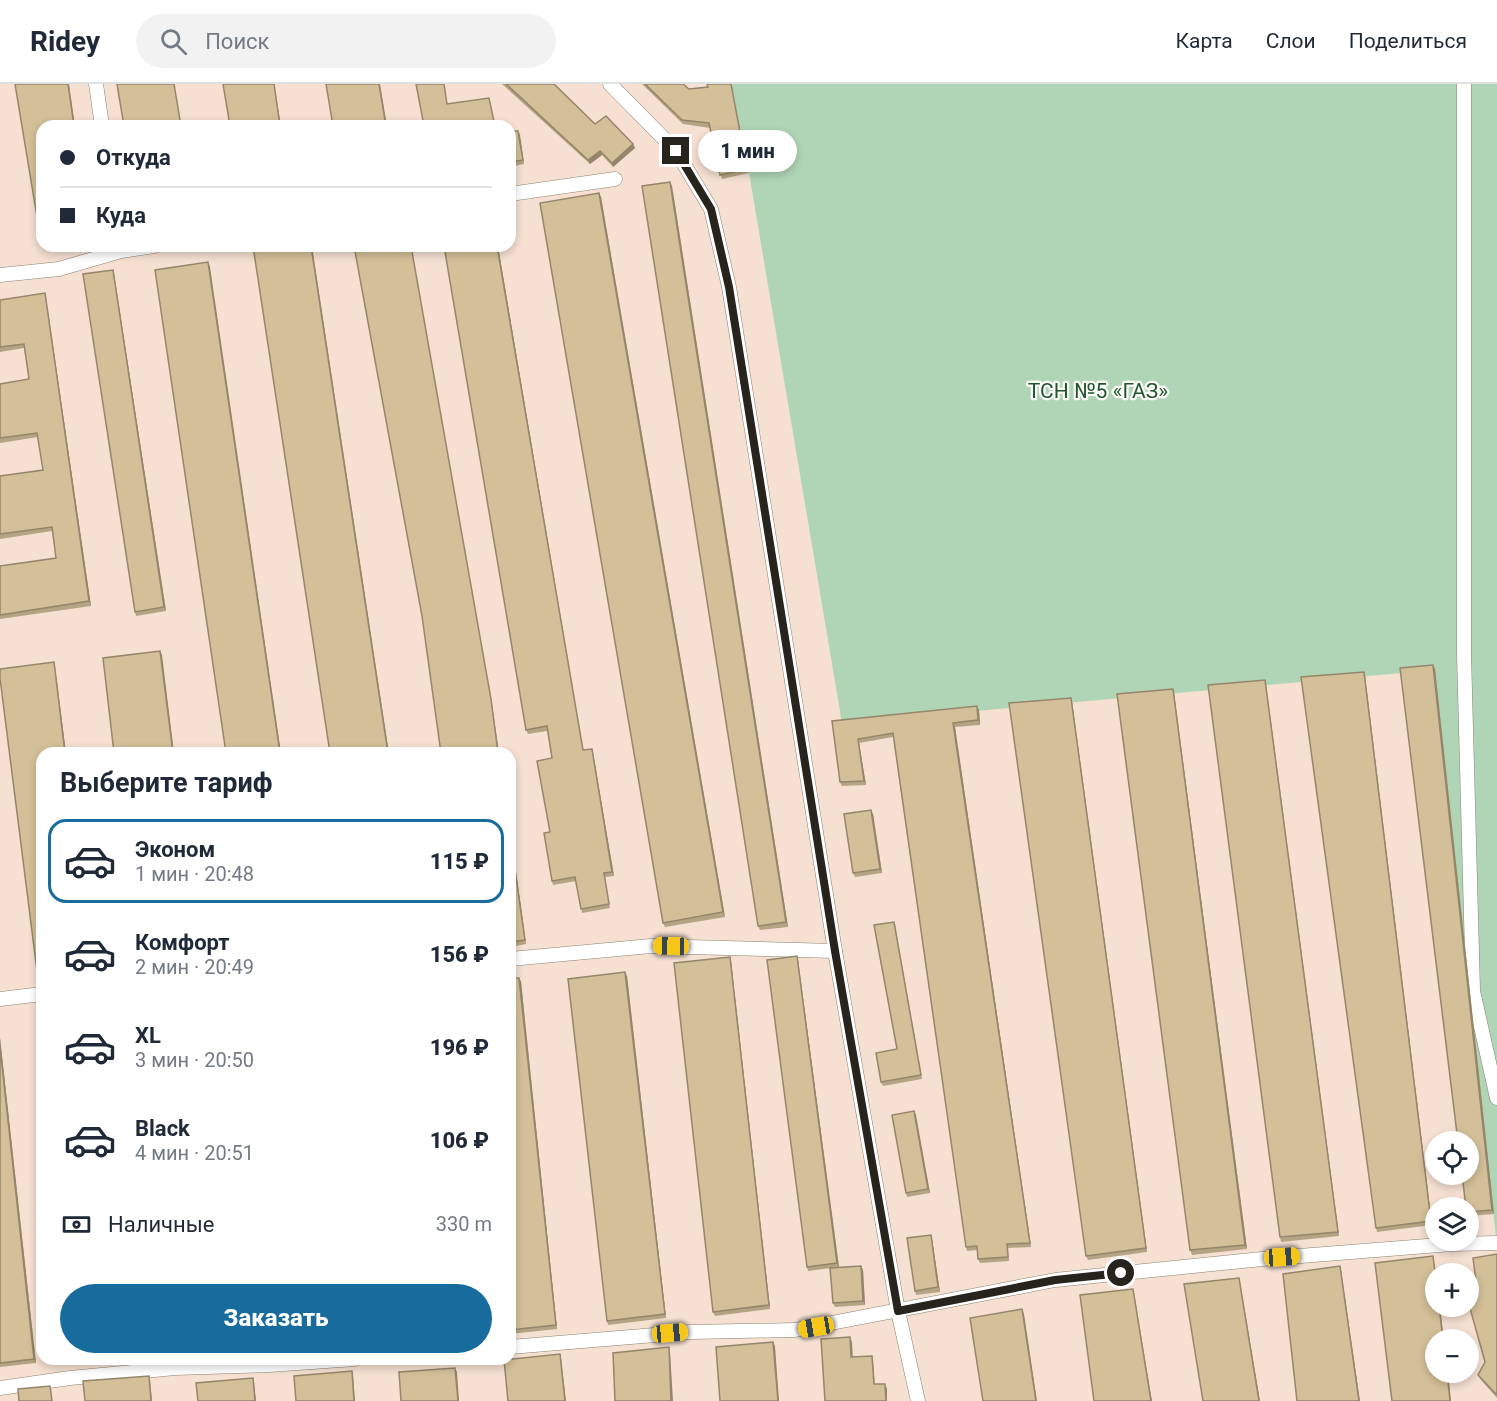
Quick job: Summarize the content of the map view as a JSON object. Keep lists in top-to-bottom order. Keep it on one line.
{"parks":["ТСН №5 «ГАЗ»"],"page":{"header":"Ridey","search":"Поиск","nav":["Карта","Слои","Поделиться"],"banner":["Откуда","Куда"],"bubble":"1 мин","heading":"Выберите тариф","list":[{"name":"Эконом","note":"1 мин · 20:48","value":"115 ₽"},{"name":"Комфорт","note":"2 мин · 20:49","value":"156 ₽"},{"name":"XL","note":"3 мин · 20:50","value":"196 ₽"},{"name":"Black","note":"4 мин · 20:51","value":"106 ₽"}],"map_buttons":["+","−"],"pay":["Наличные","330 m"],"buttons":"Заказать"}}
